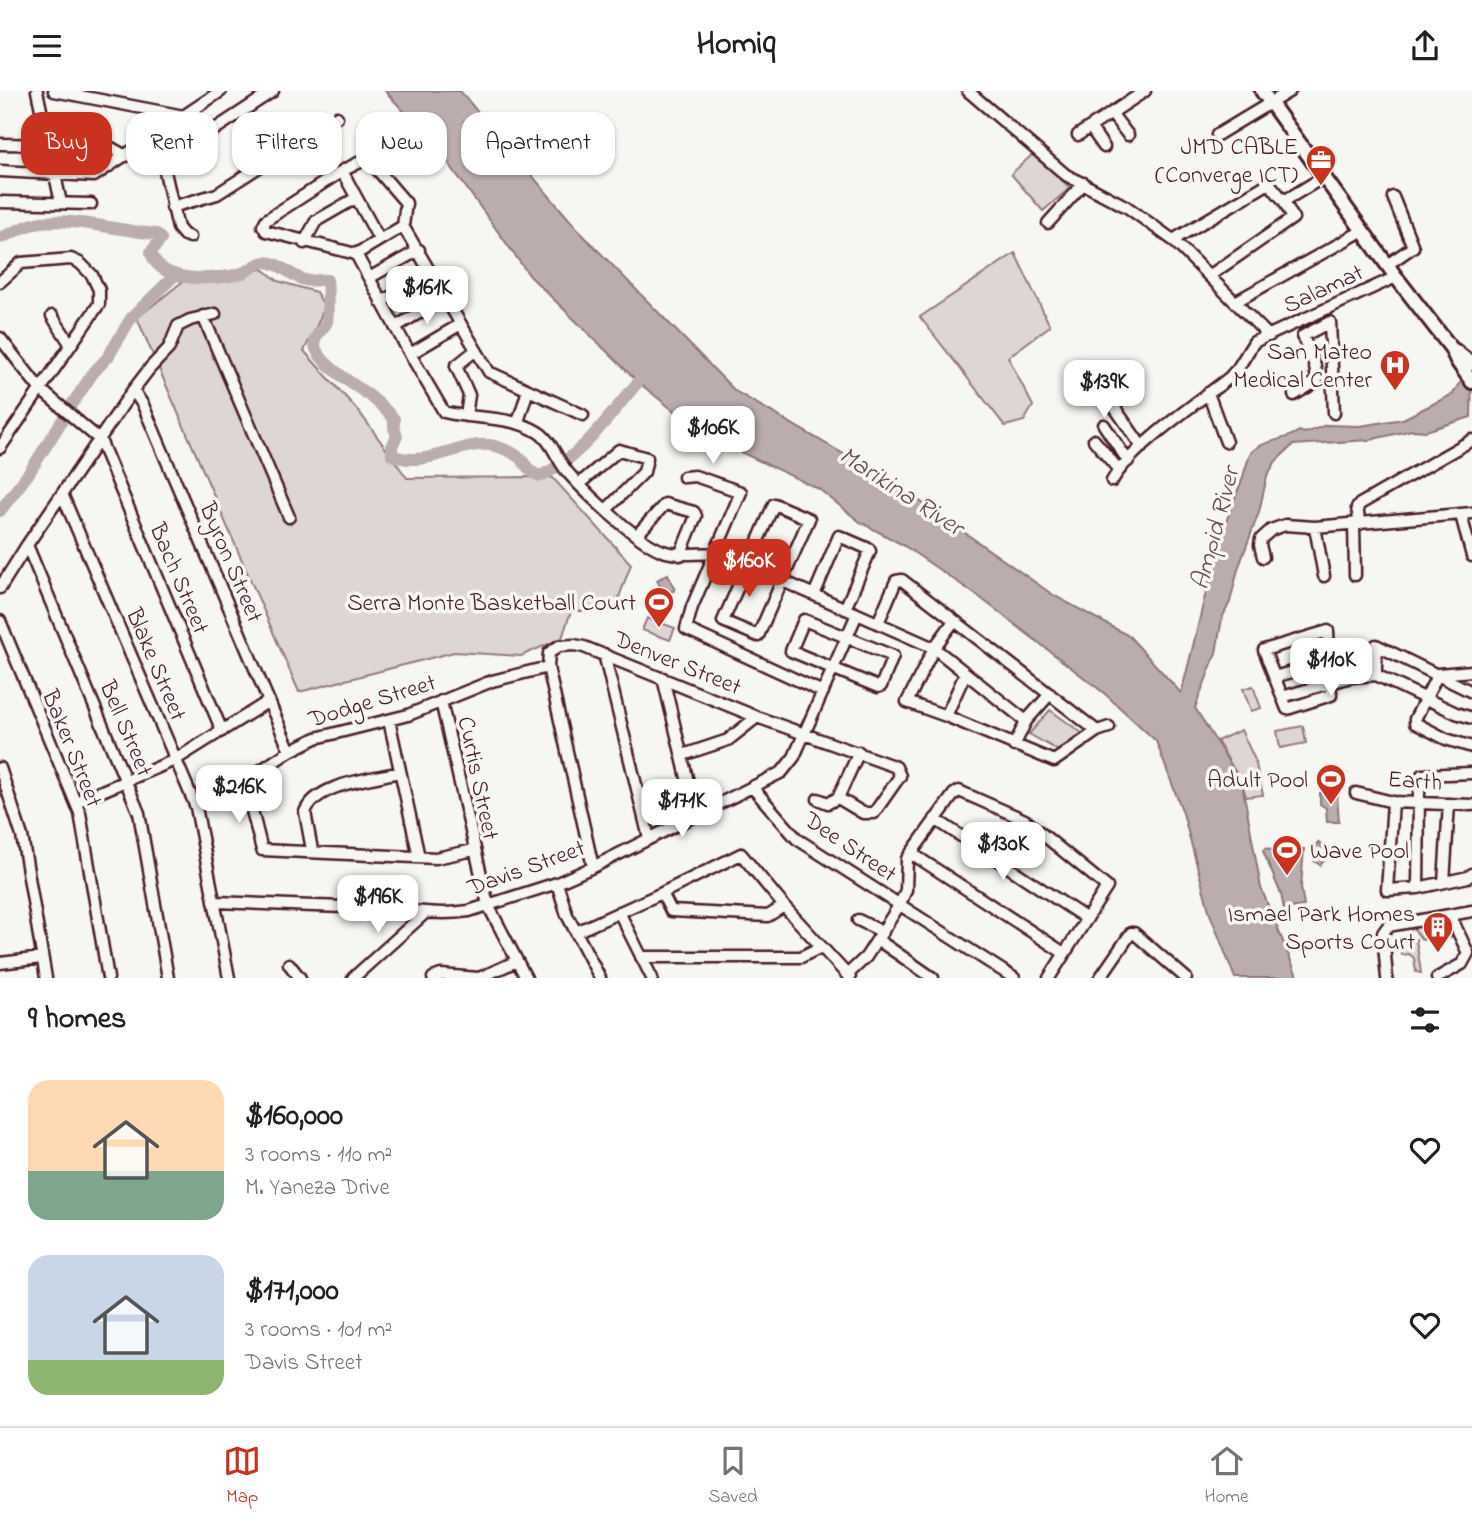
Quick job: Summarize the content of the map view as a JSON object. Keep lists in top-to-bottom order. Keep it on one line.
{"streets":{"street":["Salamat","Byron Street","Bach Street","Denver Street","Blake Street","Dodge Street","Bell Street","Baker Street","Curtis Street","Earth","Dee Street","Davis Street"]},"crossings":[["Byron Street","Dodge Street"],["Denver Street","Dodge Street"],["Denver Street","Davis Street"],["Blake Street","Davis Street"],["Dodge Street","Curtis Street"],["Curtis Street","Davis Street"],["Dee Street","Davis Street"]],"water":["Marikina River","Ampid River"],"places":{"office":["JMD CABLE (Converge ICT)"],"hospital":["San Mateo Medical Center"],"sports":["Serra Monte Basketball Court","Adult Pool","Wave Pool"],"building":["Ismael Park Homes Sports Court"]},"page":{"header":"Homiq","chip":["Buy","Rent","Filters","New","Apartment"],"price":["$161K","$139K","$106K","$160K","$110K","$216K","$171K","$130K","$196K"],"heading":"9 homes","list":[{"name":"$160,000","note":"3 rooms · 110 m² · M. Yaneza Drive"},{"name":"$171,000","note":"3 rooms · 101 m² · Davis Street"}],"tabs":["Map","Saved","Home"]}}
